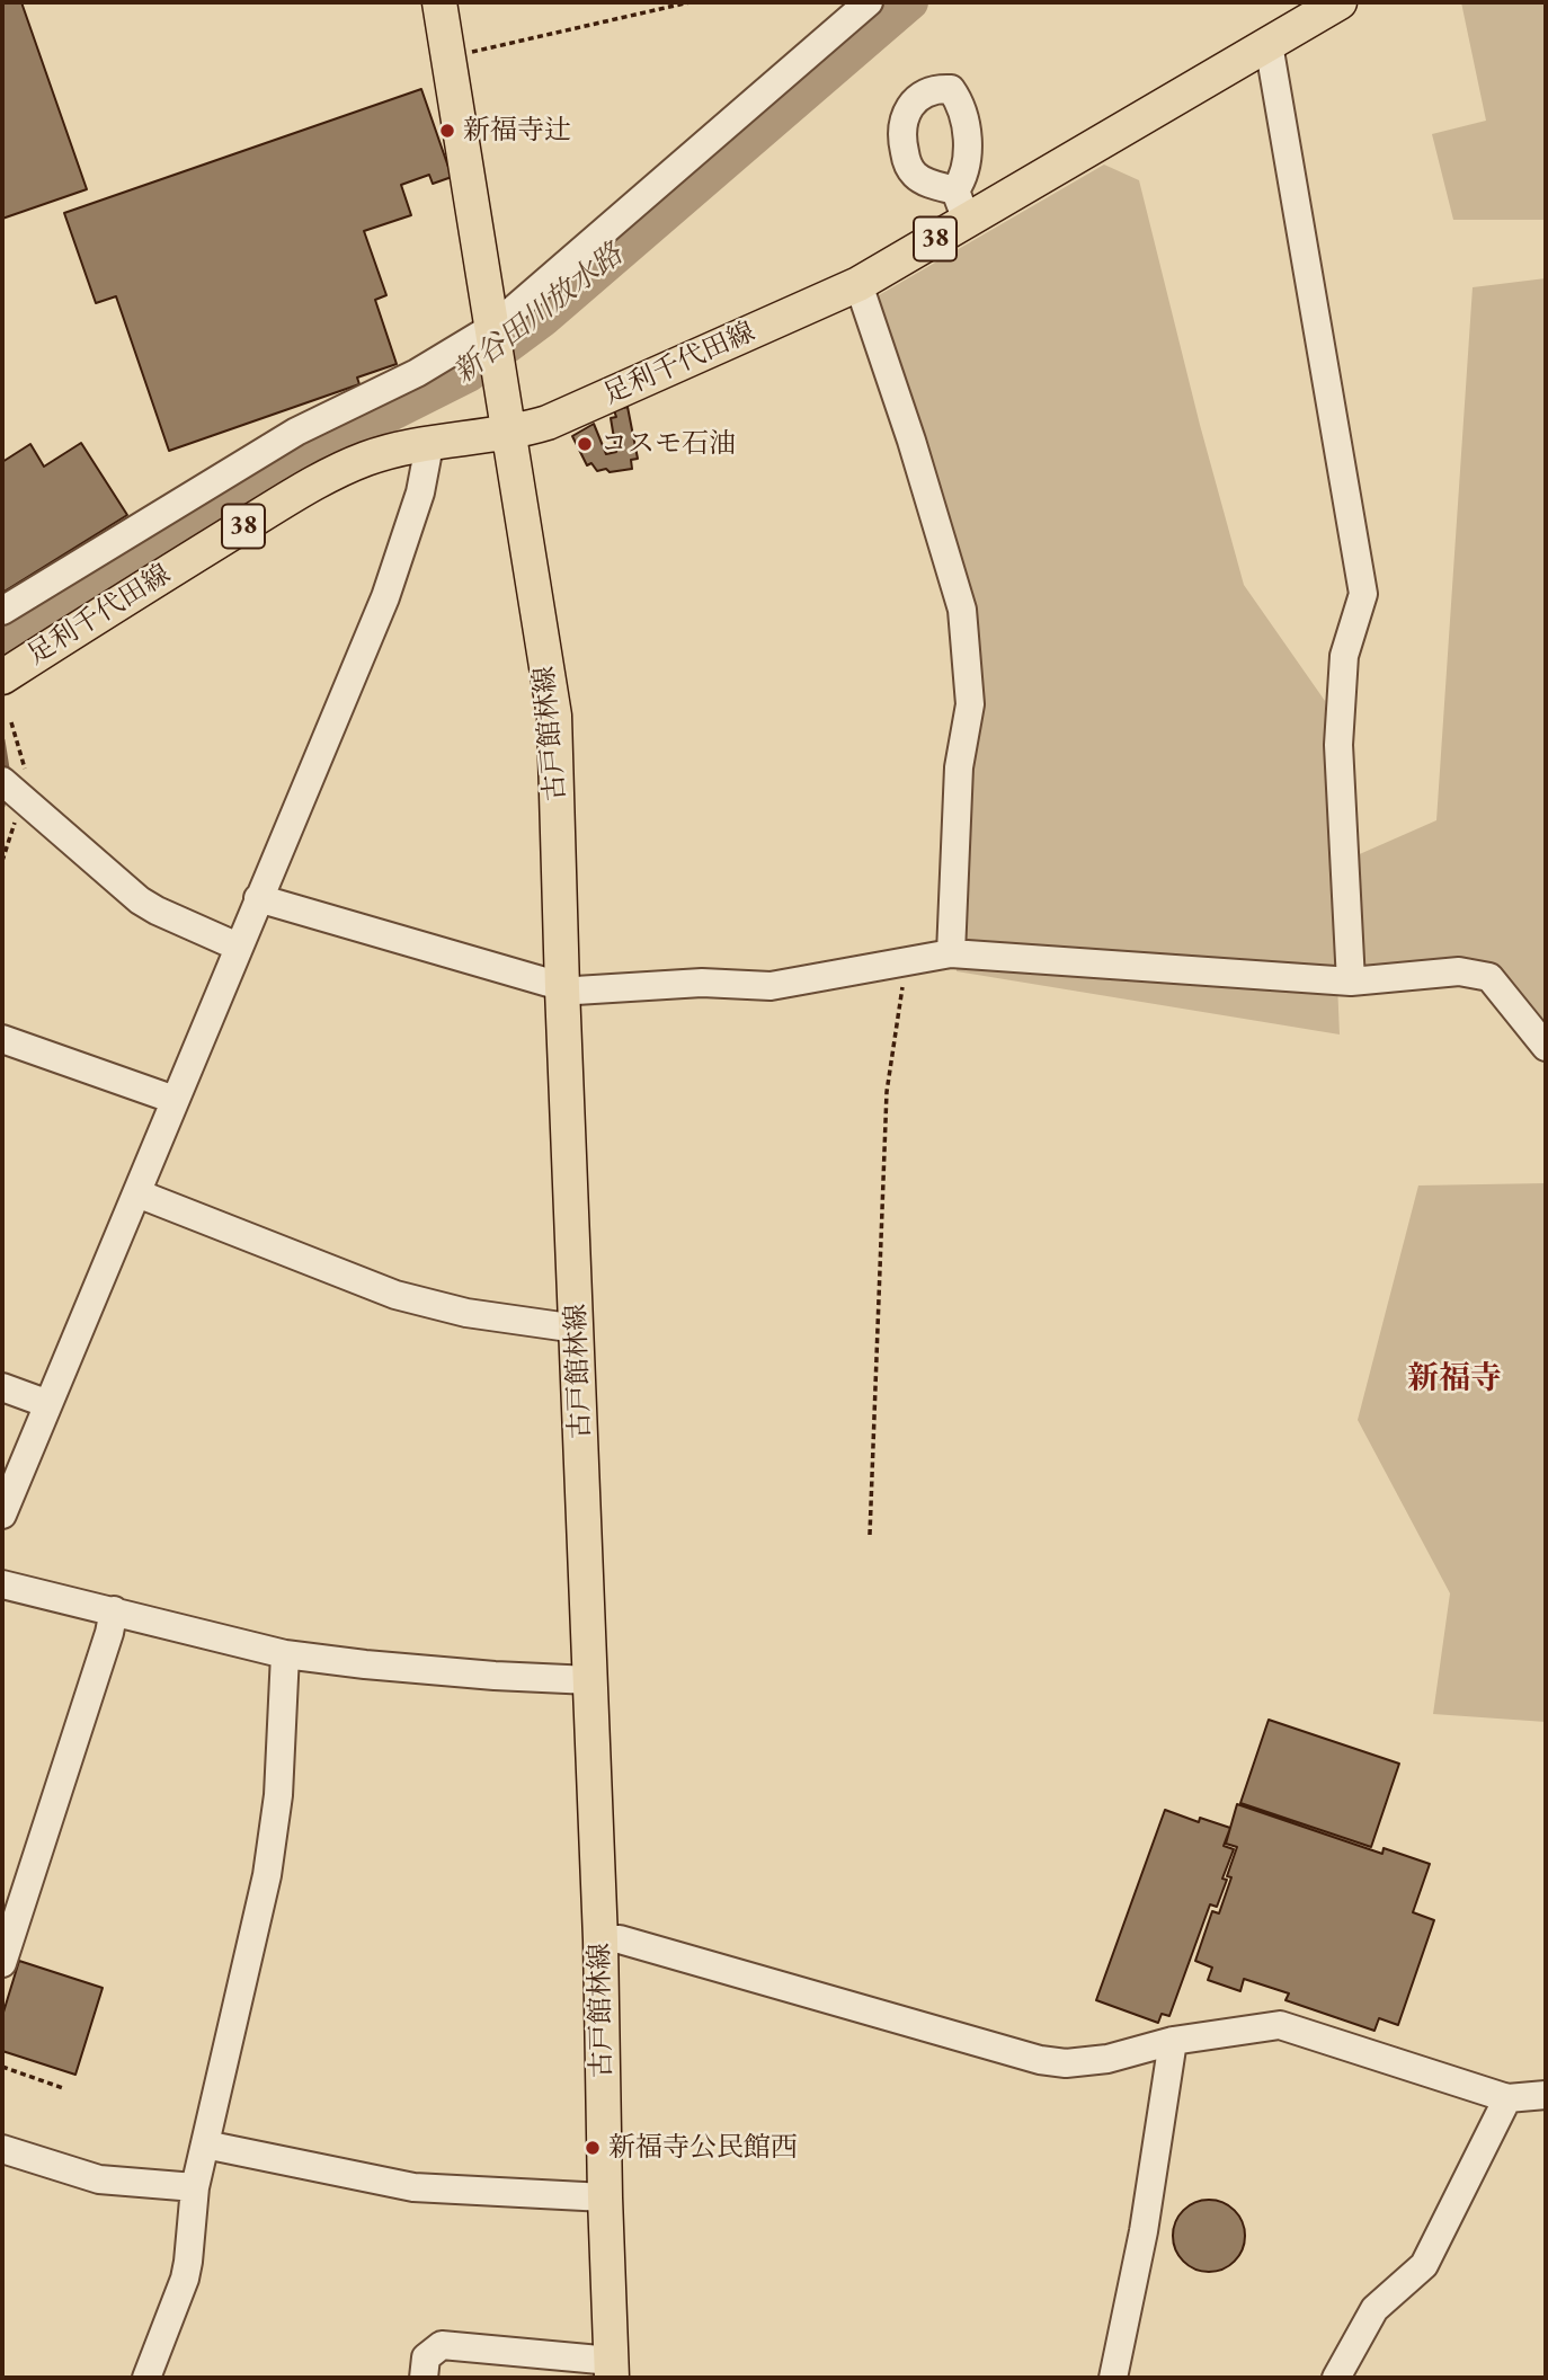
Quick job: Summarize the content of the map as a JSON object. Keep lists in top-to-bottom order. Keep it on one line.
{"streets":{"main road":["38","足利千代田線","古戸館林線"]},"crossings":[["足利千代田線","古戸館林線"]],"districts":["新福寺"],"water":["新谷田川放水路"],"places":["新福寺辻","コスモ石油","新福寺公民館西"]}
